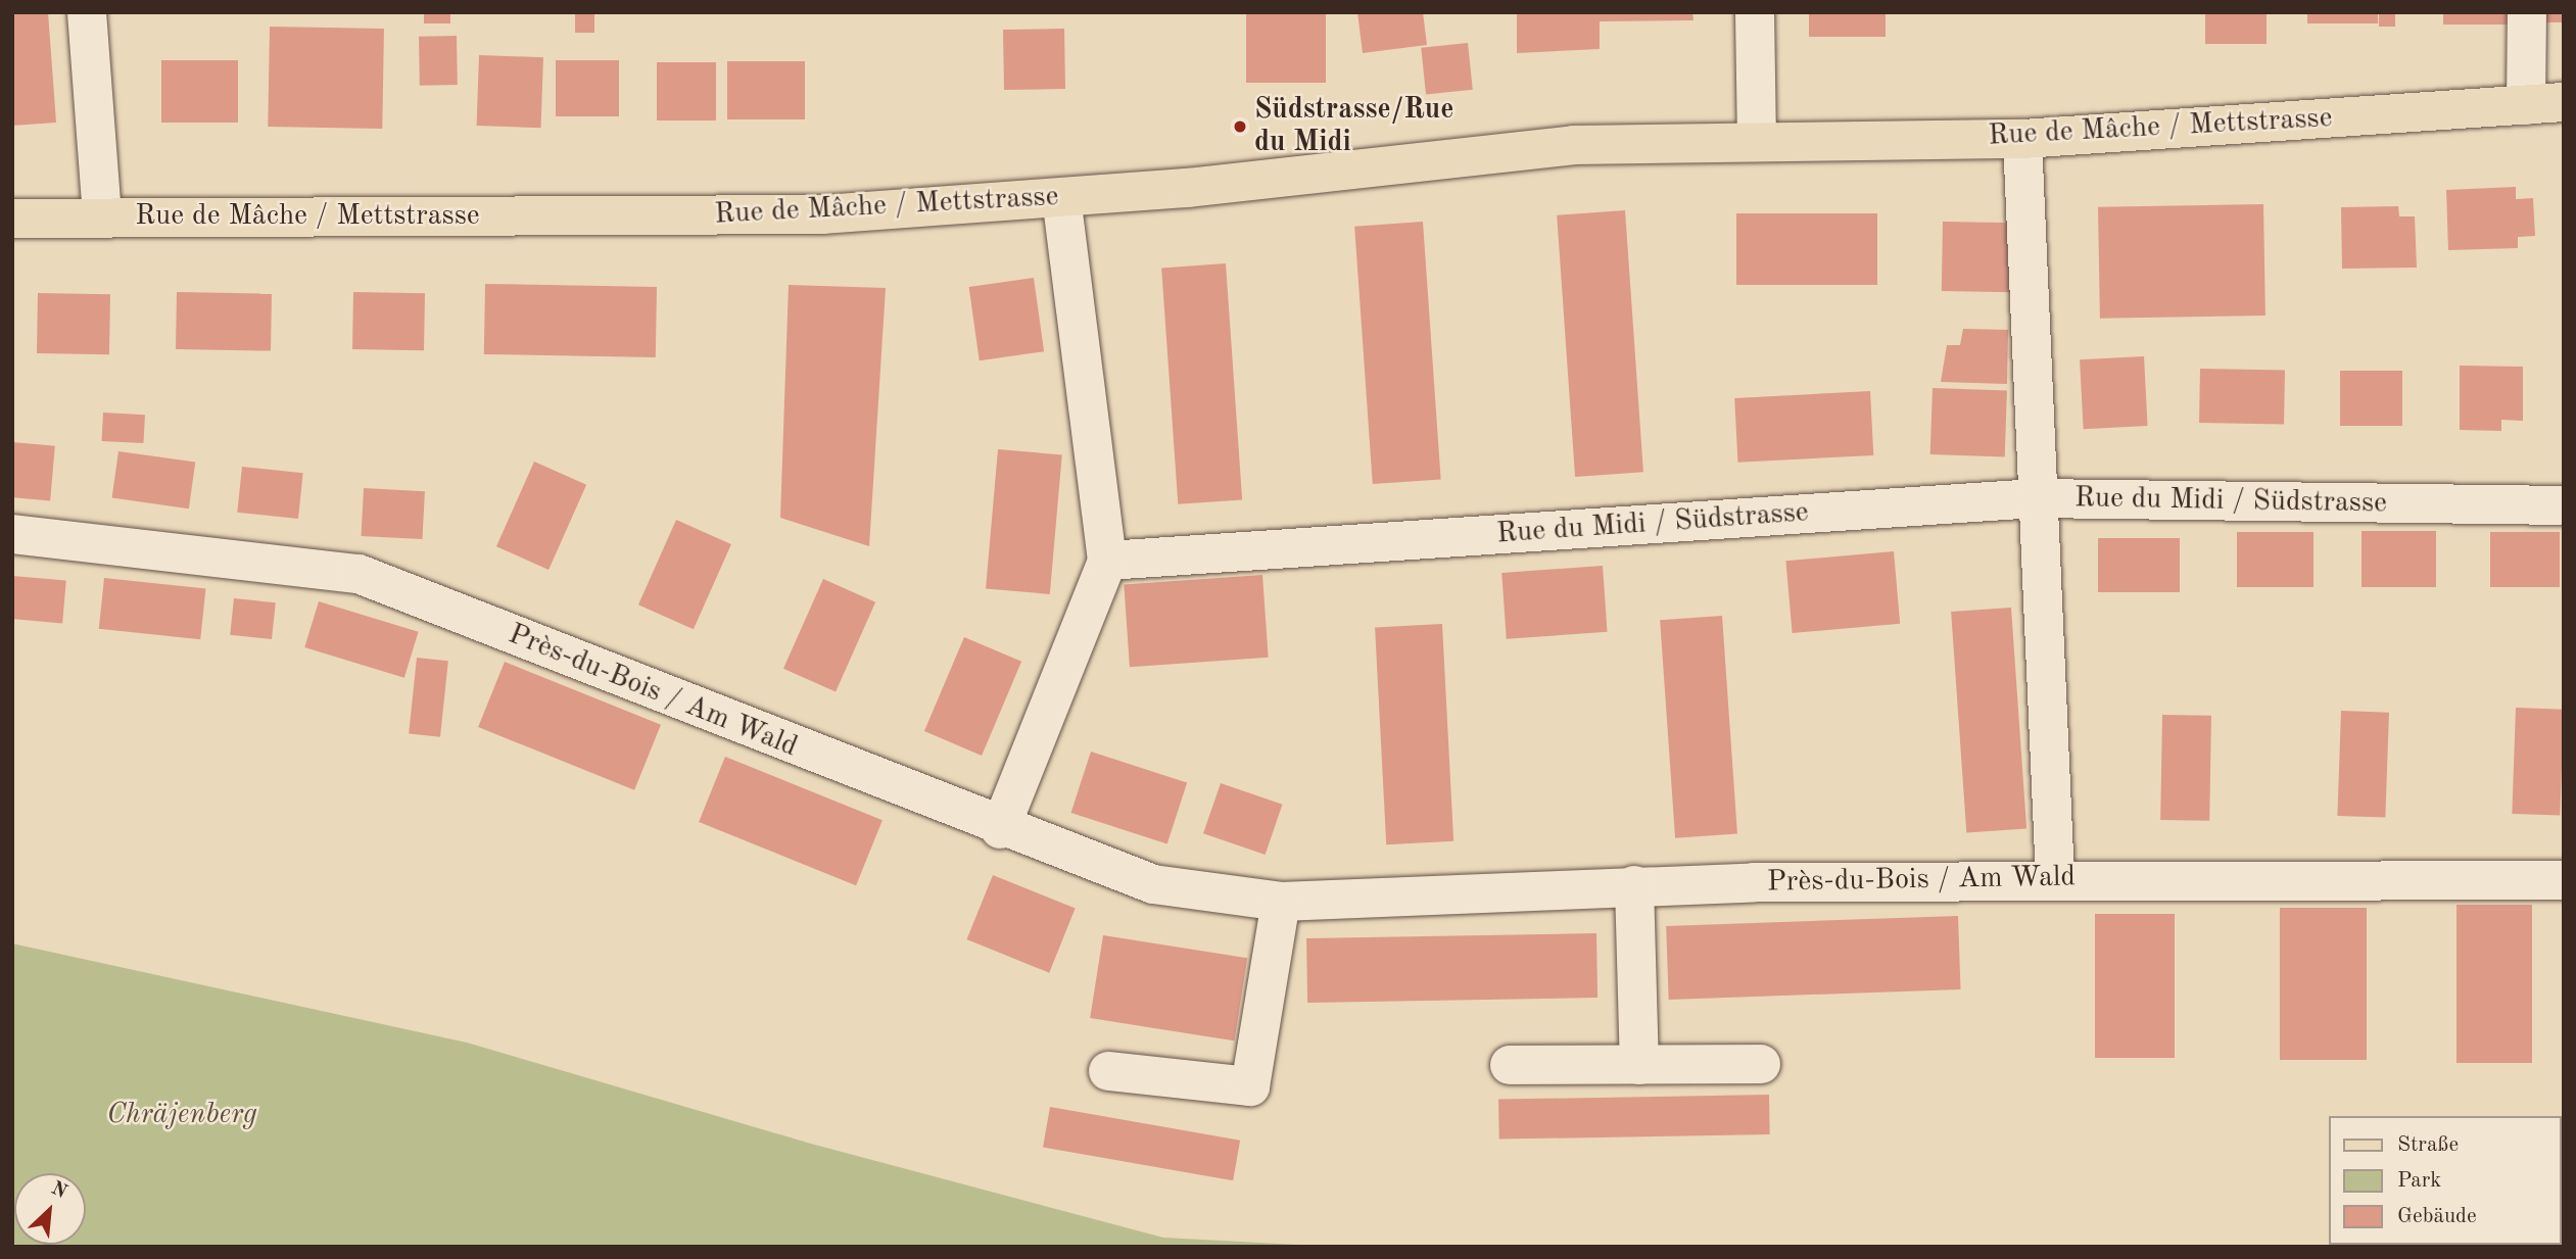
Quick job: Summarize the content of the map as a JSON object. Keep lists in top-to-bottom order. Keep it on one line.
{"streets":{"main road":["Rue de Mâche / Mettstrasse"],"street":["Rue du Midi / Südstrasse","Près-du-Bois / Am Wald"]},"parks":["Chräjenberg"],"places":["Südstrasse/Rue du Midi"],"legend":["Straße","Park","Gebäude"],"north":"top right"}
